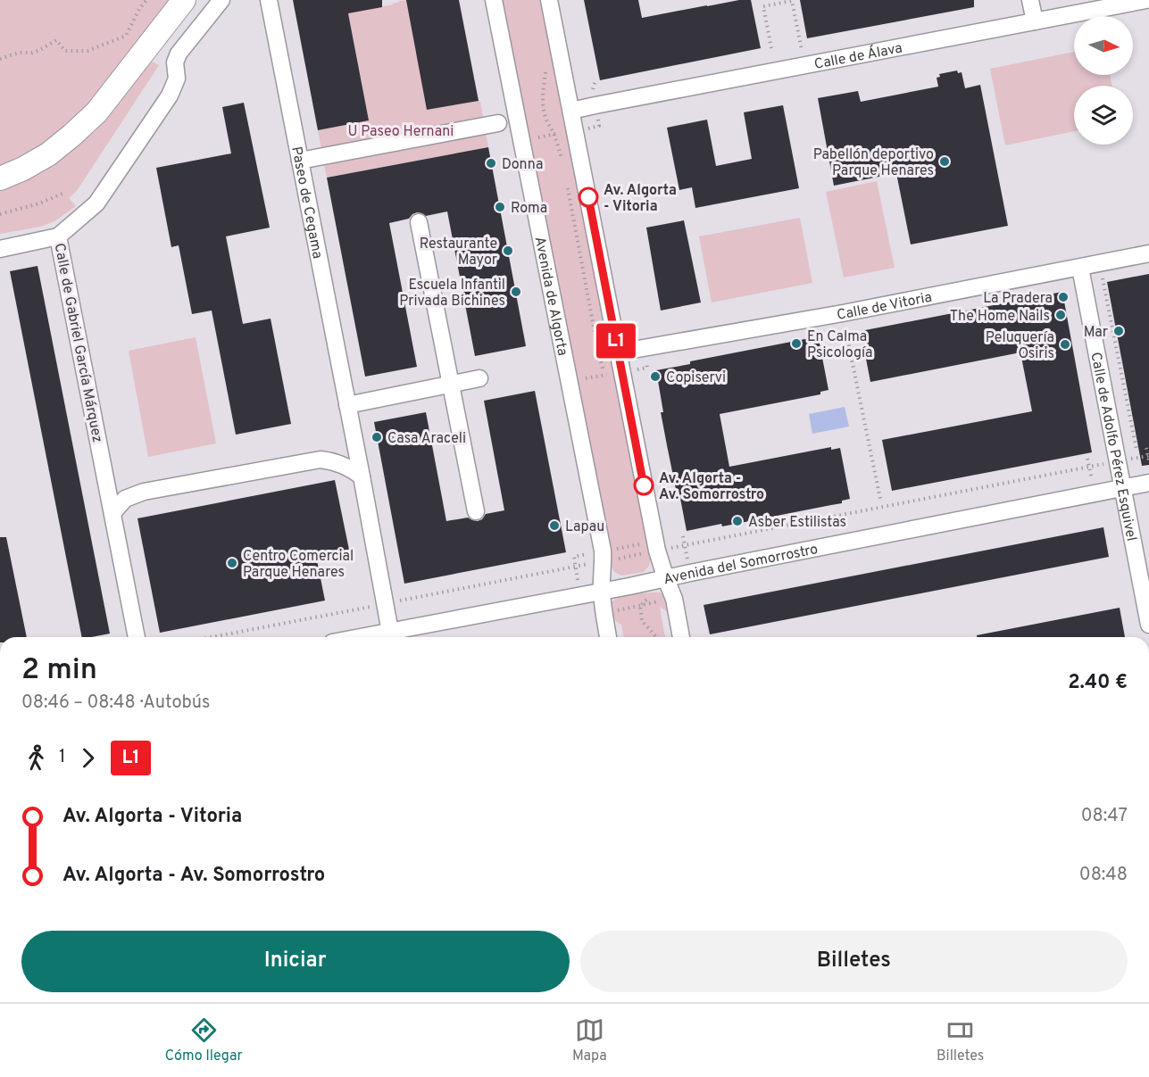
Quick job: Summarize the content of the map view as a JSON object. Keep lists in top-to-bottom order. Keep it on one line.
{"streets":{"street":["Calle de Álava","Paseo de Cegama","Avenida de Algorta","Calle de Vitoria","Calle de Gabriel García Márquez","Calle de Adolfo Pérez Esquivel","Avenida del Somorrostro"]},"crossings":[["Paseo de Cegama","Avenida del Somorrostro"],["Avenida de Algorta","Avenida del Somorrostro"],["Calle de Vitoria","Calle de Adolfo Pérez Esquivel"],["Calle de Adolfo Pérez Esquivel","Avenida del Somorrostro"]],"parks":["U Paseo Hernani"],"places":["Pabellón deportivo Parque Henares","Donna","Av. Algorta - Vitoria","Roma","Restaurante Mayor","Escuela Infantil Privada Bichines","La Pradera","The Home Nails","Mar","En Calma Psicología","Peluquería Osiris","Copiservi","Casa Araceli","Av. Algorta - Av. Somorrostro","Asber Estilistas","Lapau","Centro Comercial Parque Henares"],"lines":["bus line L1"],"north":"right","page":{"on_map":"L1","heading":["2 min","08:46 – 08:48 · Autobús","2.40 €"],"legs":["1","L1"],"list":[{"name":"Av. Algorta - Vitoria","value":"08:47"},{"name":"Av. Algorta - Av. Somorrostro","value":"08:48"}],"buttons":["Iniciar","Billetes"],"tabs":["Cómo llegar","Mapa","Billetes"]}}
